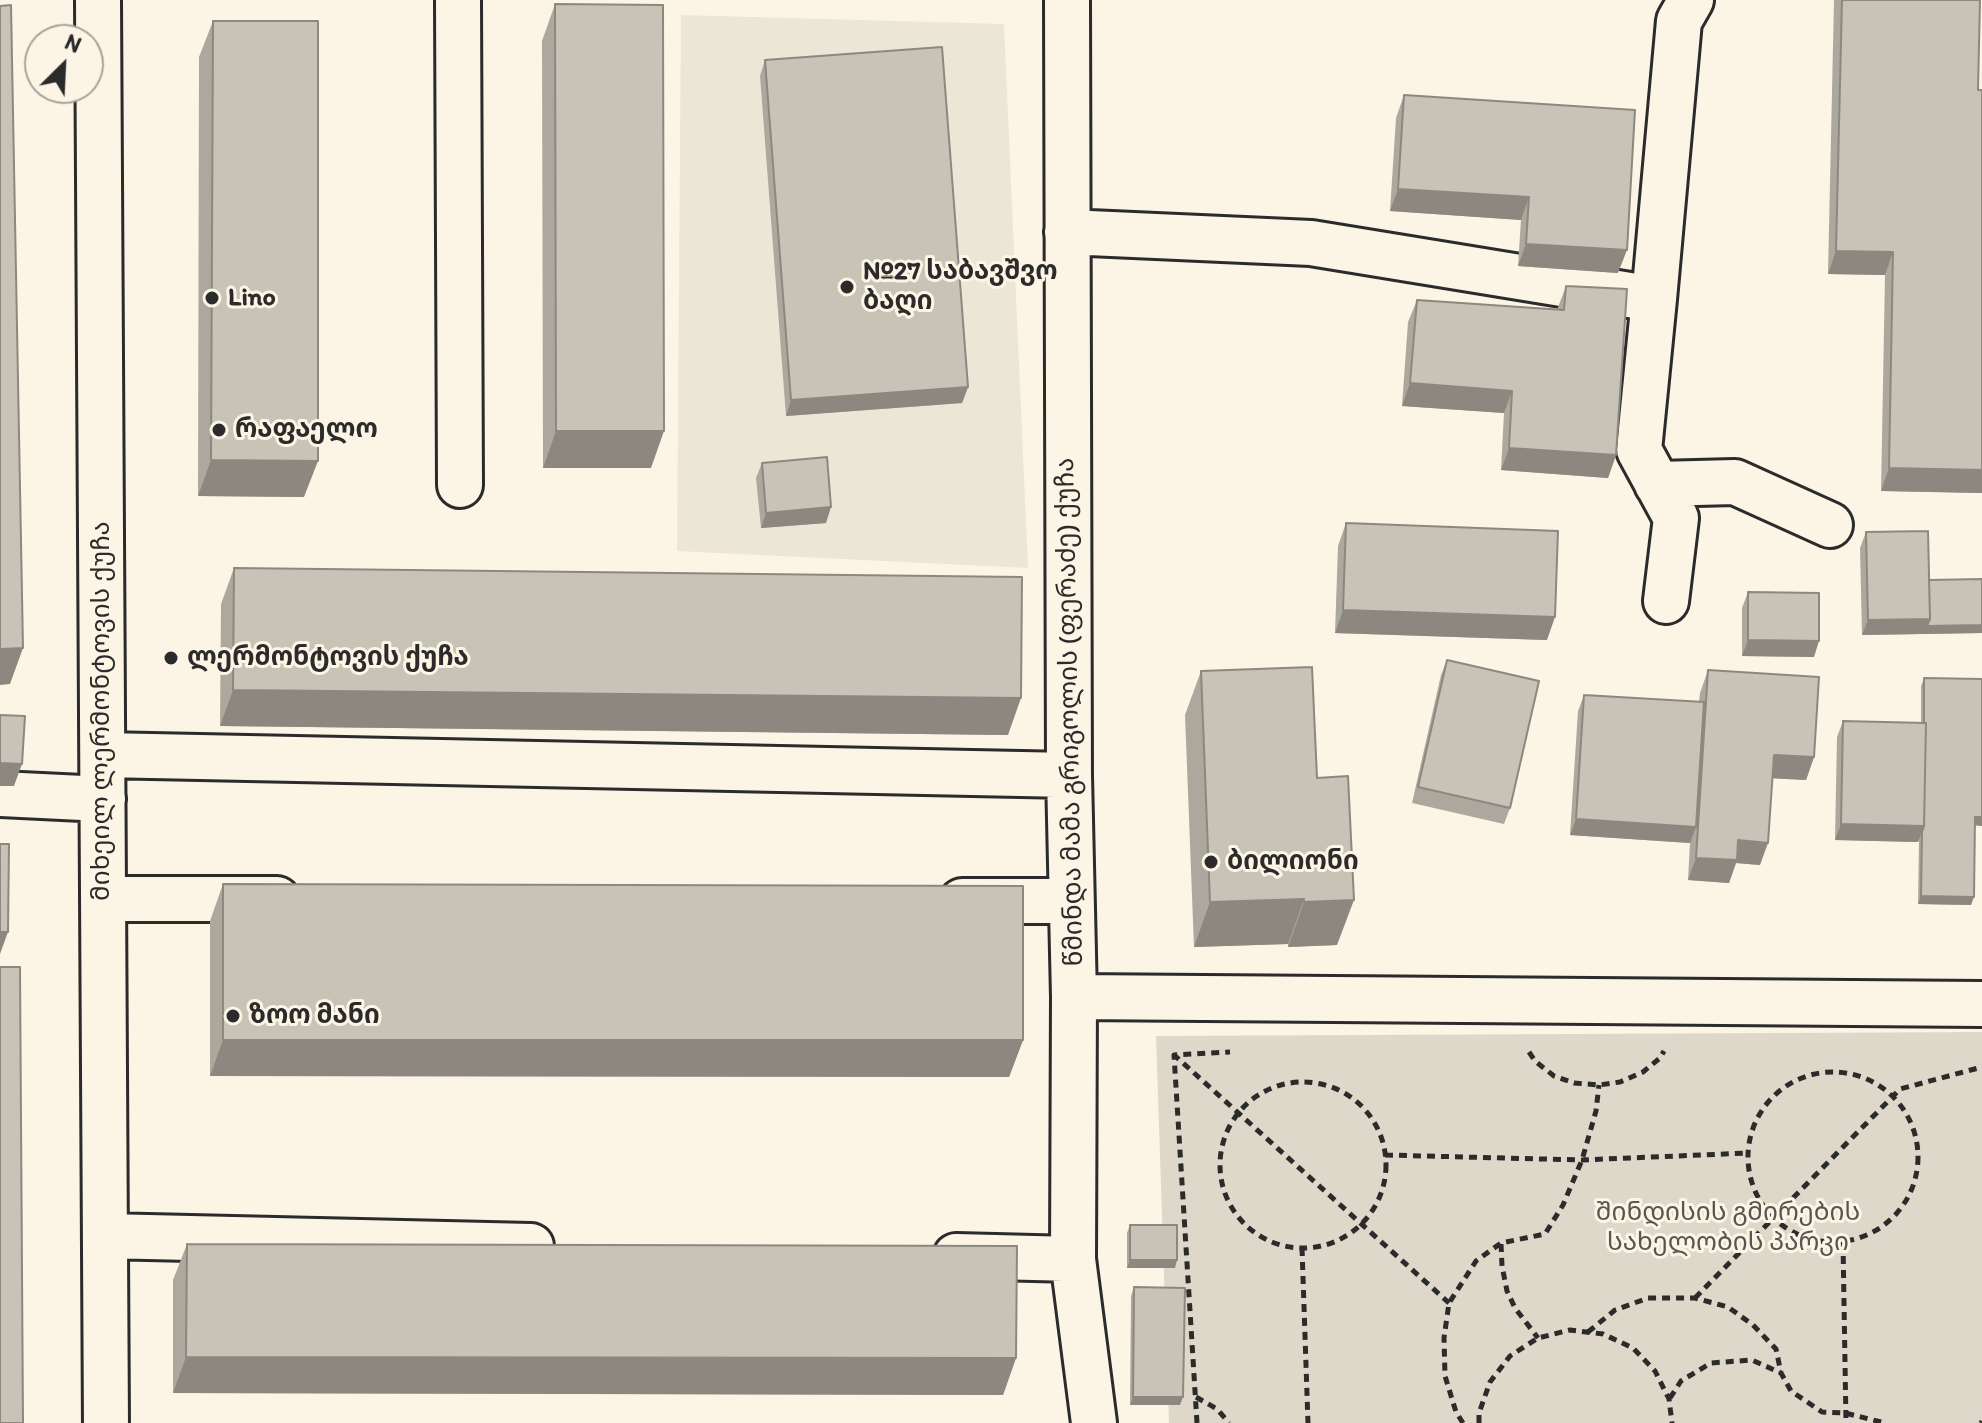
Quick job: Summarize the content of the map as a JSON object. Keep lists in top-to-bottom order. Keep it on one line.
{"streets":{"street":["მიხეილ ლერმონტოვის ქუჩა","წმინდა მამა გრიგოლის (ფერაძე) ქუჩა"]},"parks":["შინდისის გმირების სახელობის პარკი"],"places":["№27 საბავშვო ბაღი","Lino","რაფაელო","ლერმონტოვის ქუჩა","ბილიონი","ზოო მანი"],"north":"top right"}
